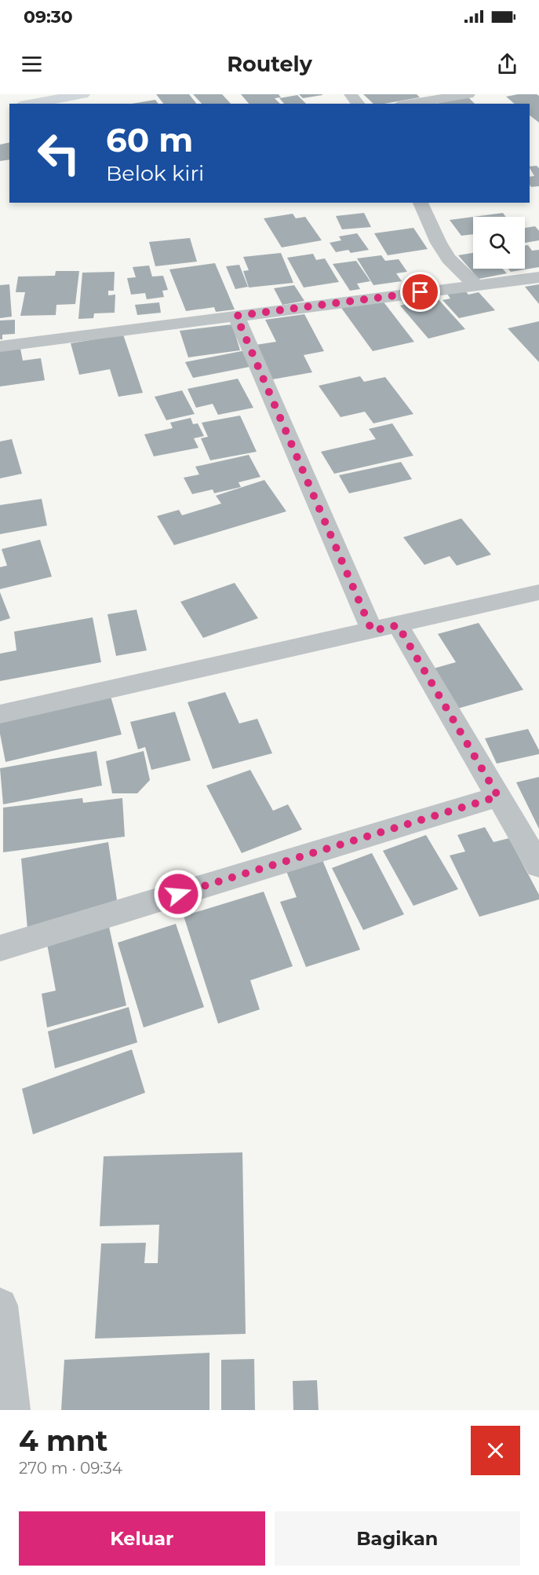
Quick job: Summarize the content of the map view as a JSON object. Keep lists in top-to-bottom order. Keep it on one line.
{"page":{"status":"09:30","header":"Routely","turn":["60 m","Belok kiri"],"heading":["4 mnt","270 m · 09:34"],"buttons":["Keluar","Bagikan"]}}
